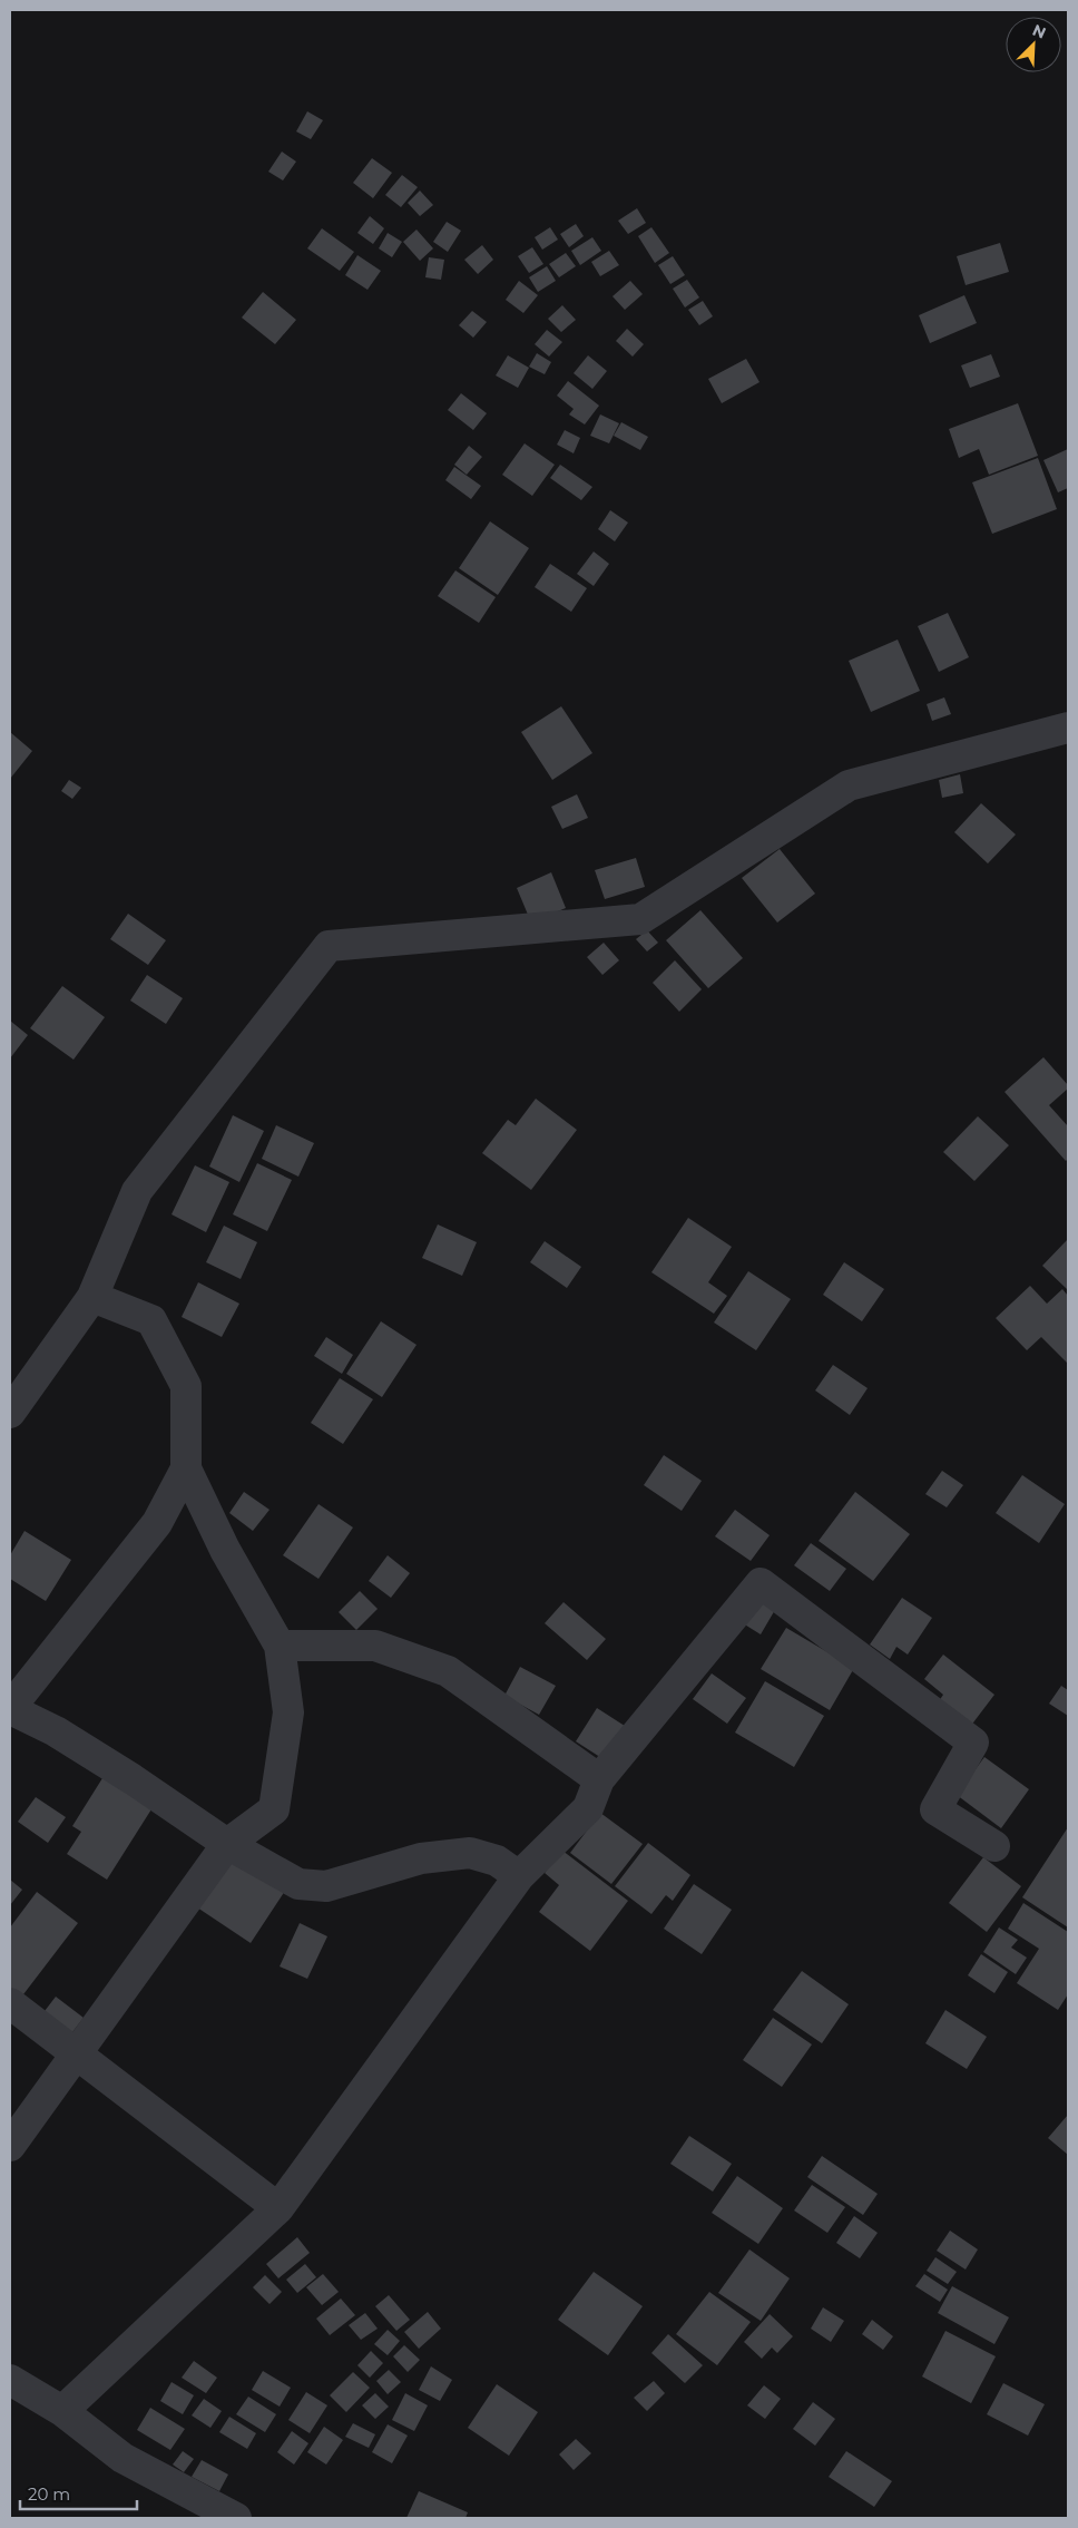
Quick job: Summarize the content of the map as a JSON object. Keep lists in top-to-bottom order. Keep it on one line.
{"scale_bar":"20 m","north":"top right"}
